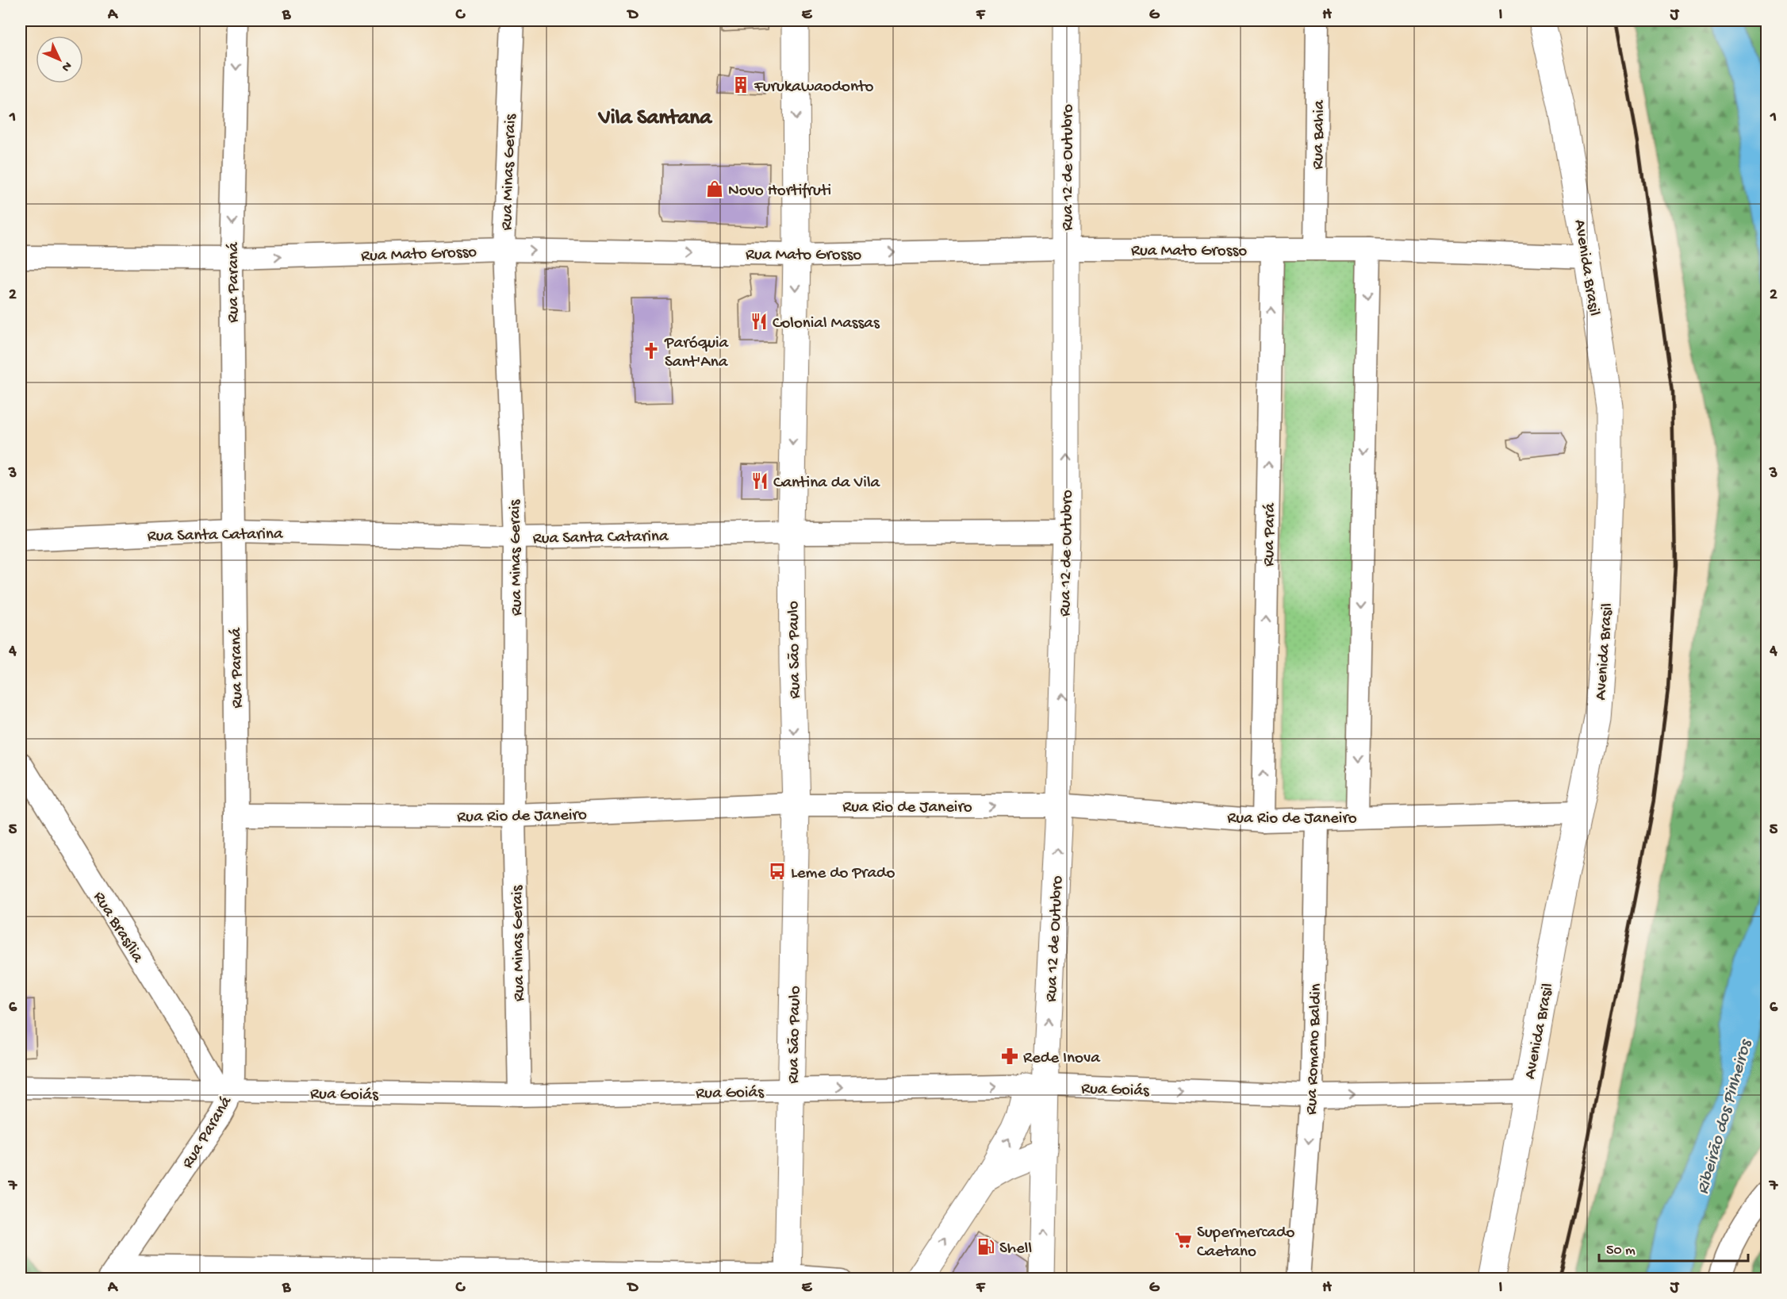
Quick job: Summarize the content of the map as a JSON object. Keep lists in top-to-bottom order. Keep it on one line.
{"streets":{"main road":["Rua 12 de Outubro","Avenida Brasil","Rua São Paulo"],"street":["Rua Bahia","Rua Minas Gerais","Rua Mato Grosso","Rua Paraná","Rua Santa Catarina","Rua Pará","Rua Rio de Janeiro","Rua Brasília","Rua Romano Baldin","Rua Goiás"]},"crossings":[["Rua Bahia","Rua Mato Grosso"],["Rua 12 de Outubro","Rua Mato Grosso"],["Rua 12 de Outubro","Rua Santa Catarina"],["Rua 12 de Outubro","Rua Rio de Janeiro"],["Rua 12 de Outubro","Rua Goiás"],["Rua Minas Gerais","Rua Mato Grosso"],["Rua Minas Gerais","Rua Santa Catarina"],["Rua Minas Gerais","Rua Rio de Janeiro"],["Rua Minas Gerais","Rua Goiás"],["Rua Mato Grosso","Avenida Brasil"],["Rua Mato Grosso","Rua Paraná"],["Rua Mato Grosso","Rua Pará"],["Rua Mato Grosso","Rua São Paulo"],["Avenida Brasil","Rua Rio de Janeiro"],["Avenida Brasil","Rua Goiás"],["Rua Paraná","Rua Santa Catarina"],["Rua Paraná","Rua Rio de Janeiro"],["Rua Paraná","Rua Brasília"],["Rua Paraná","Rua Goiás"],["Rua Santa Catarina","Rua São Paulo"],["Rua Pará","Rua Rio de Janeiro"],["Rua São Paulo","Rua Rio de Janeiro"],["Rua São Paulo","Rua Goiás"],["Rua Rio de Janeiro","Rua Romano Baldin"],["Rua Brasília","Rua Goiás"],["Rua Romano Baldin","Rua Goiás"]],"one_way":["Rua 12 de Outubro","Rua Mato Grosso","Rua São Paulo","Rua Romano Baldin","Rua Goiás"],"districts":["Vila Santana"],"water":["Ribeirão dos Pinheiros"],"places":{"building":["Furukawaodonto"],"shop":["Novo Hortifruti"],"restaurant":["Colonial Massas","Cantina da Vila"],"church":["Paróquia Sant'Ana"],"bus stop":["Leme do Prado"],"pharmacy":["Rede Inova"],"supermarket":["Supermercado Caetano"],"fuel station":["Shell"]},"scale_bar":"50 m","north":"bottom right","grid":{"columns":["A","B","C","D","E","F","G","H","I","J"],"rows":["1","2","3","4","5","6","7"]}}
